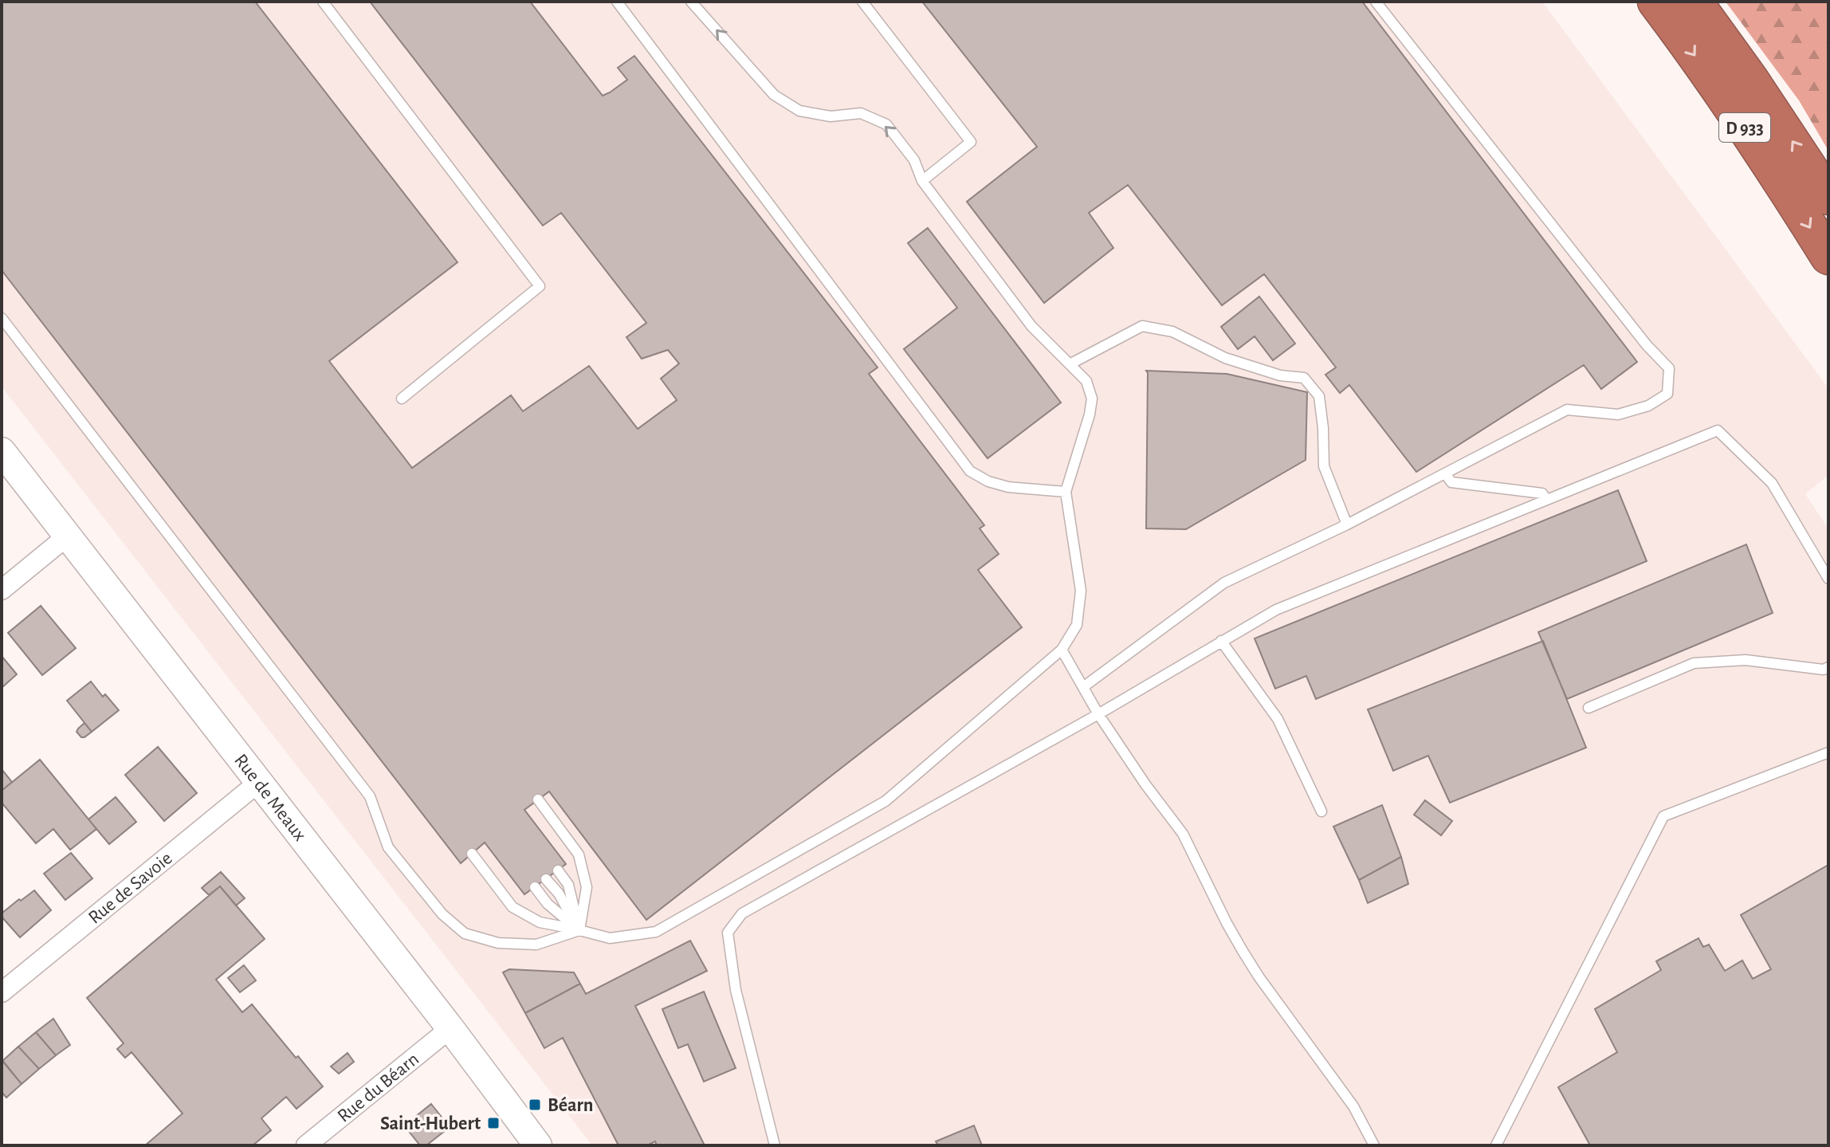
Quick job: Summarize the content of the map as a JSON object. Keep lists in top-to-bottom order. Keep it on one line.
{"streets":{"highway":["D 933"],"main road":["Rue de Meaux"],"street":["Rue de Savoie","Rue du Béarn"]},"crossings":[["Rue de Meaux","Rue de Savoie"],["Rue de Meaux","Rue du Béarn"]],"places":{"transit":["Béarn","Saint-Hubert"]}}
